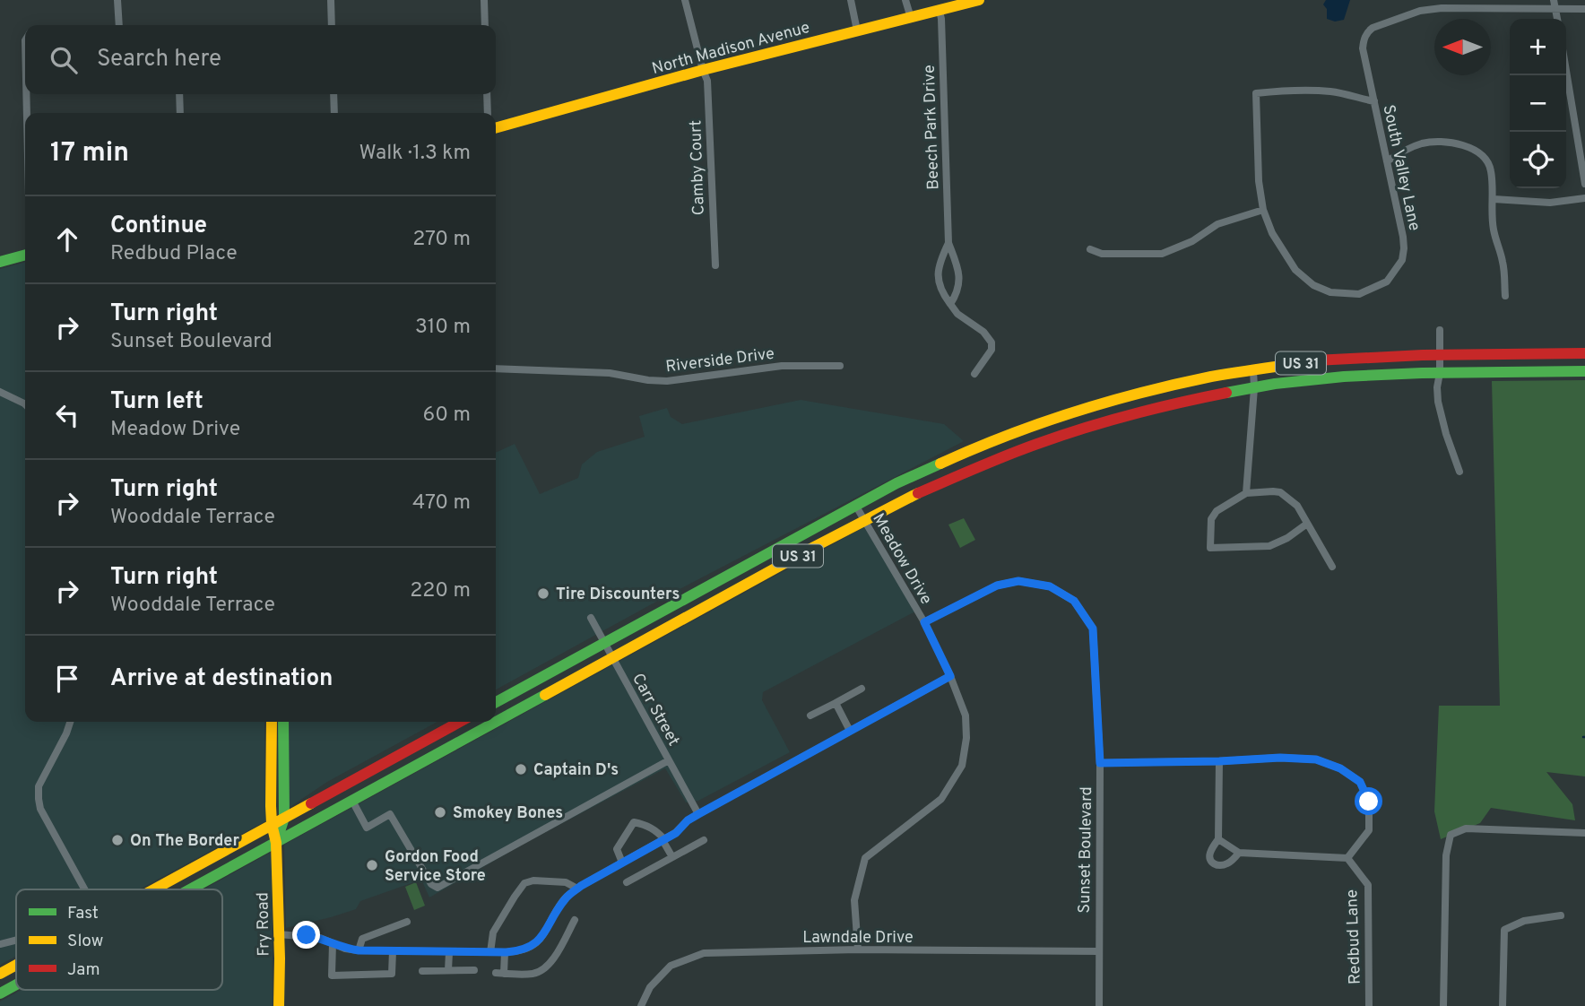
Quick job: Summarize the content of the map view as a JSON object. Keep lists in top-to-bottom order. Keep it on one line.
{"streets":{"main road":["North Madison Avenue","US 31","Fry Road"],"street":["Beech Park Drive","Camby Court","South Valley Lane","Riverside Drive","Meadow Drive","Carr Street","Sunset Boulevard","Lawndale Drive","Redbud Lane"]},"crossings":[["North Madison Avenue","Beech Park Drive"],["North Madison Avenue","Camby Court"],["US 31","Meadow Drive"],["US 31","Carr Street"],["US 31","Fry Road"],["Meadow Drive","Sunset Boulevard"],["Meadow Drive","Lawndale Drive"],["Sunset Boulevard","Lawndale Drive"]],"places":["Tire Discounters","Captain D's","Smokey Bones","On The Border","Gordon Food Service Store"],"legend":["Fast","Slow","Jam"],"north":"left","page":{"map_buttons":["+","−"],"search":"Search here","heading":["17 min","Walk · 1.3 km"],"list":[["Continue","Redbud Place","270 m"],["Turn right","Sunset Boulevard","310 m"],["Turn left","Meadow Drive","60 m"],["Turn right","Wooddale Terrace","470 m"],["Turn right","Wooddale Terrace","220 m"],"Arrive at destination"]}}
